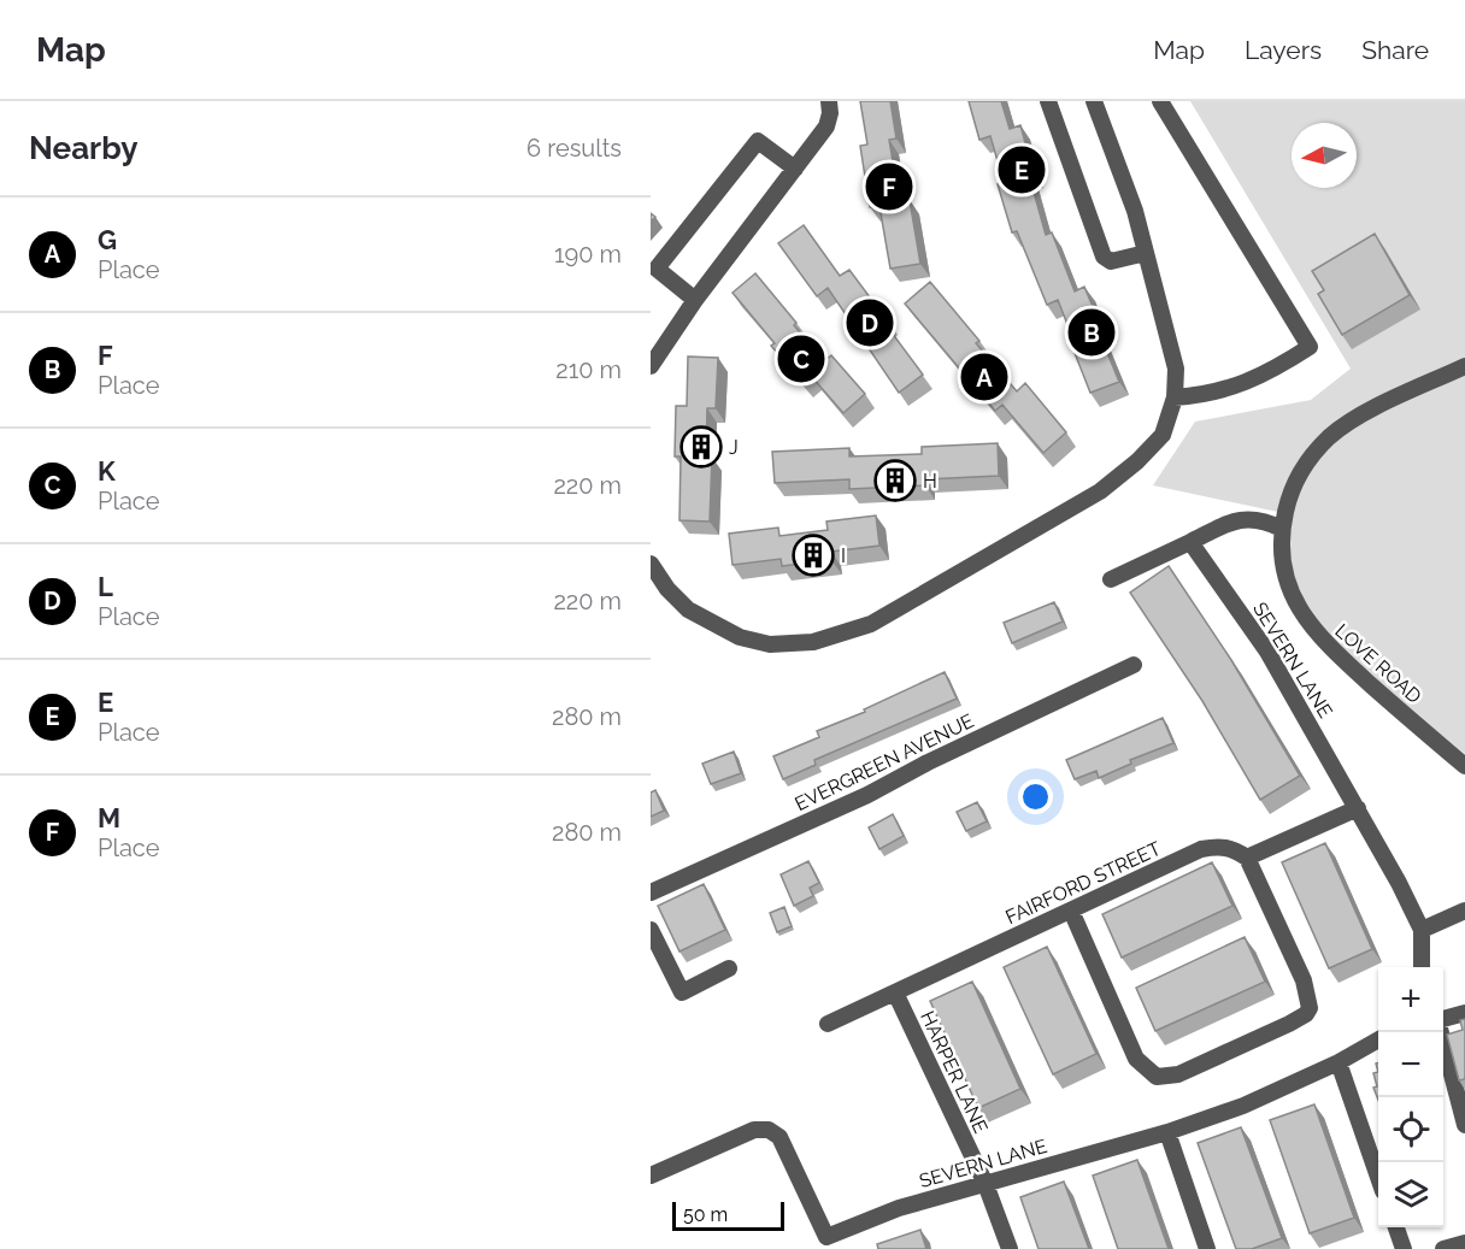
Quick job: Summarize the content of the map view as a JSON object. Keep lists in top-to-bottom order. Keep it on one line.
{"streets":{"street":["SEVERN LANE","LOVE ROAD","EVERGREEN AVENUE","FAIRFORD STREET","HARPER LANE"]},"crossings":[["SEVERN LANE","HARPER LANE"],["FAIRFORD STREET","HARPER LANE"]],"places":{"building":["J","H","I"]},"scale_bar":"50 m","north":"left","page":{"header":"Map","nav":["Map","Layers","Share"],"heading":["Nearby","6 results"],"pins":["E","F","D","B","C","A"],"list":[{"mark":"A","name":"G","note":"Place","value":"190 m"},{"mark":"B","name":"F","note":"Place","value":"210 m"},{"mark":"C","name":"K","note":"Place","value":"220 m"},{"mark":"D","name":"L","note":"Place","value":"220 m"},{"mark":"E","name":"E","note":"Place","value":"280 m"},{"mark":"F","name":"M","note":"Place","value":"280 m"}],"map_buttons":["+","−"],"scale":"50 m"}}
